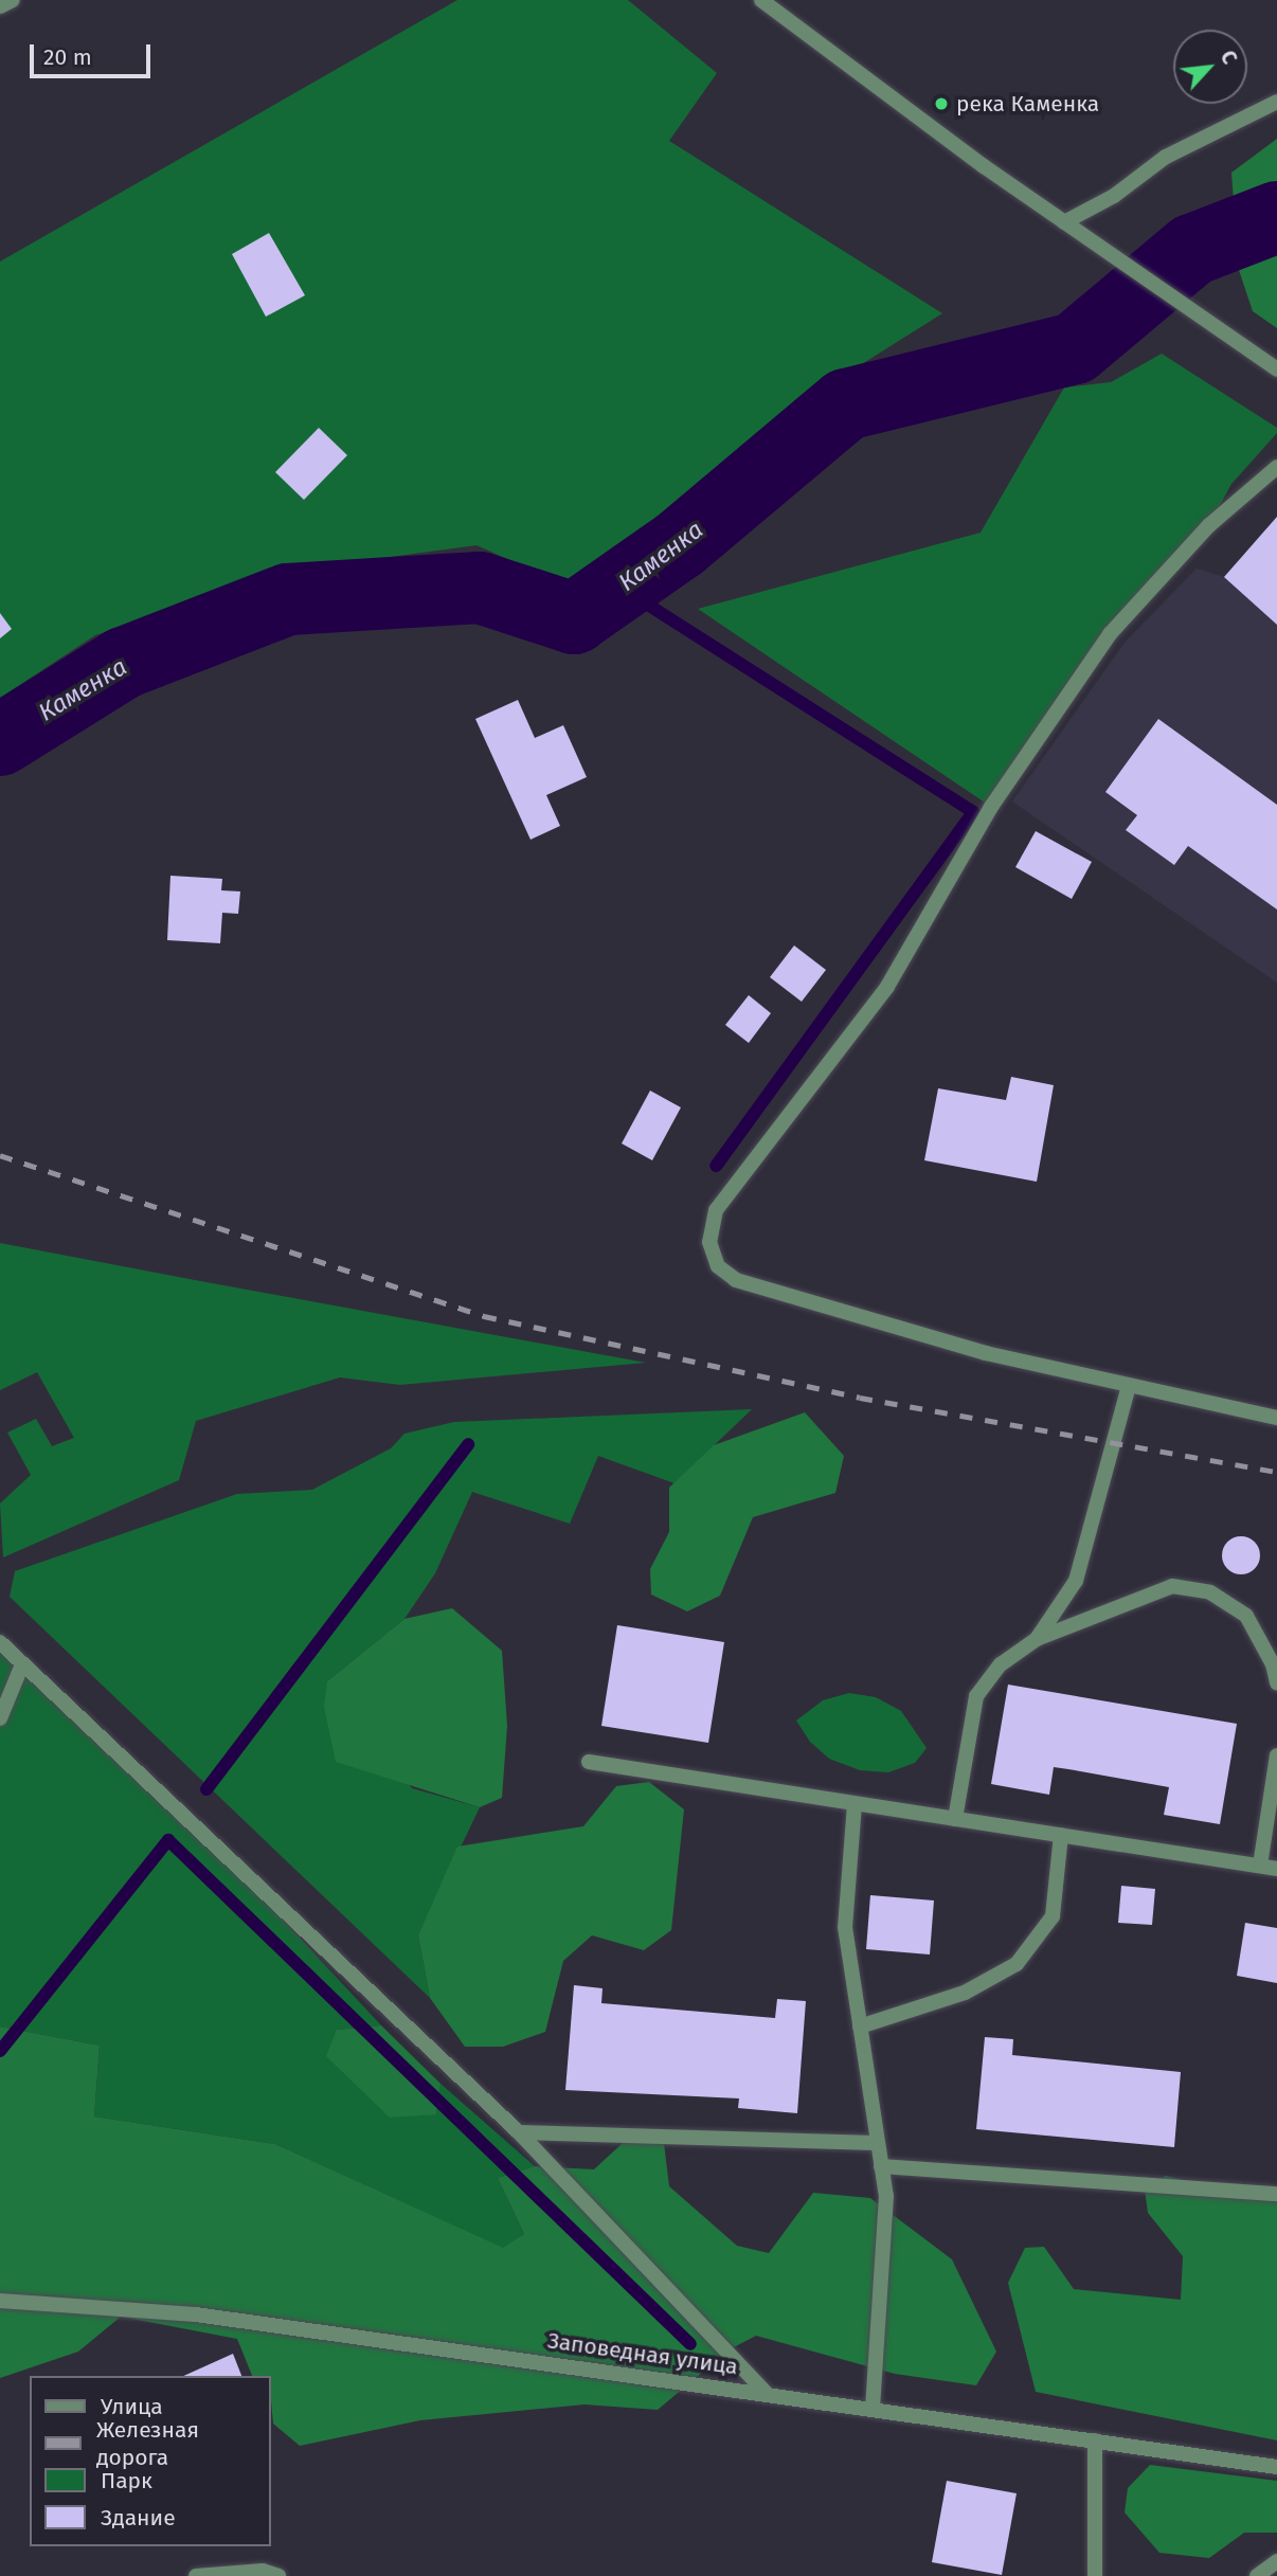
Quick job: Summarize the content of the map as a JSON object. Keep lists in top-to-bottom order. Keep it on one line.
{"streets":{"street":["Заповедная улица"]},"water":["Каменка"],"places":["река Каменка"],"legend":["Улица","Железная дорога","Парк","Здание"],"scale_bar":"20 m","north":"top right"}
